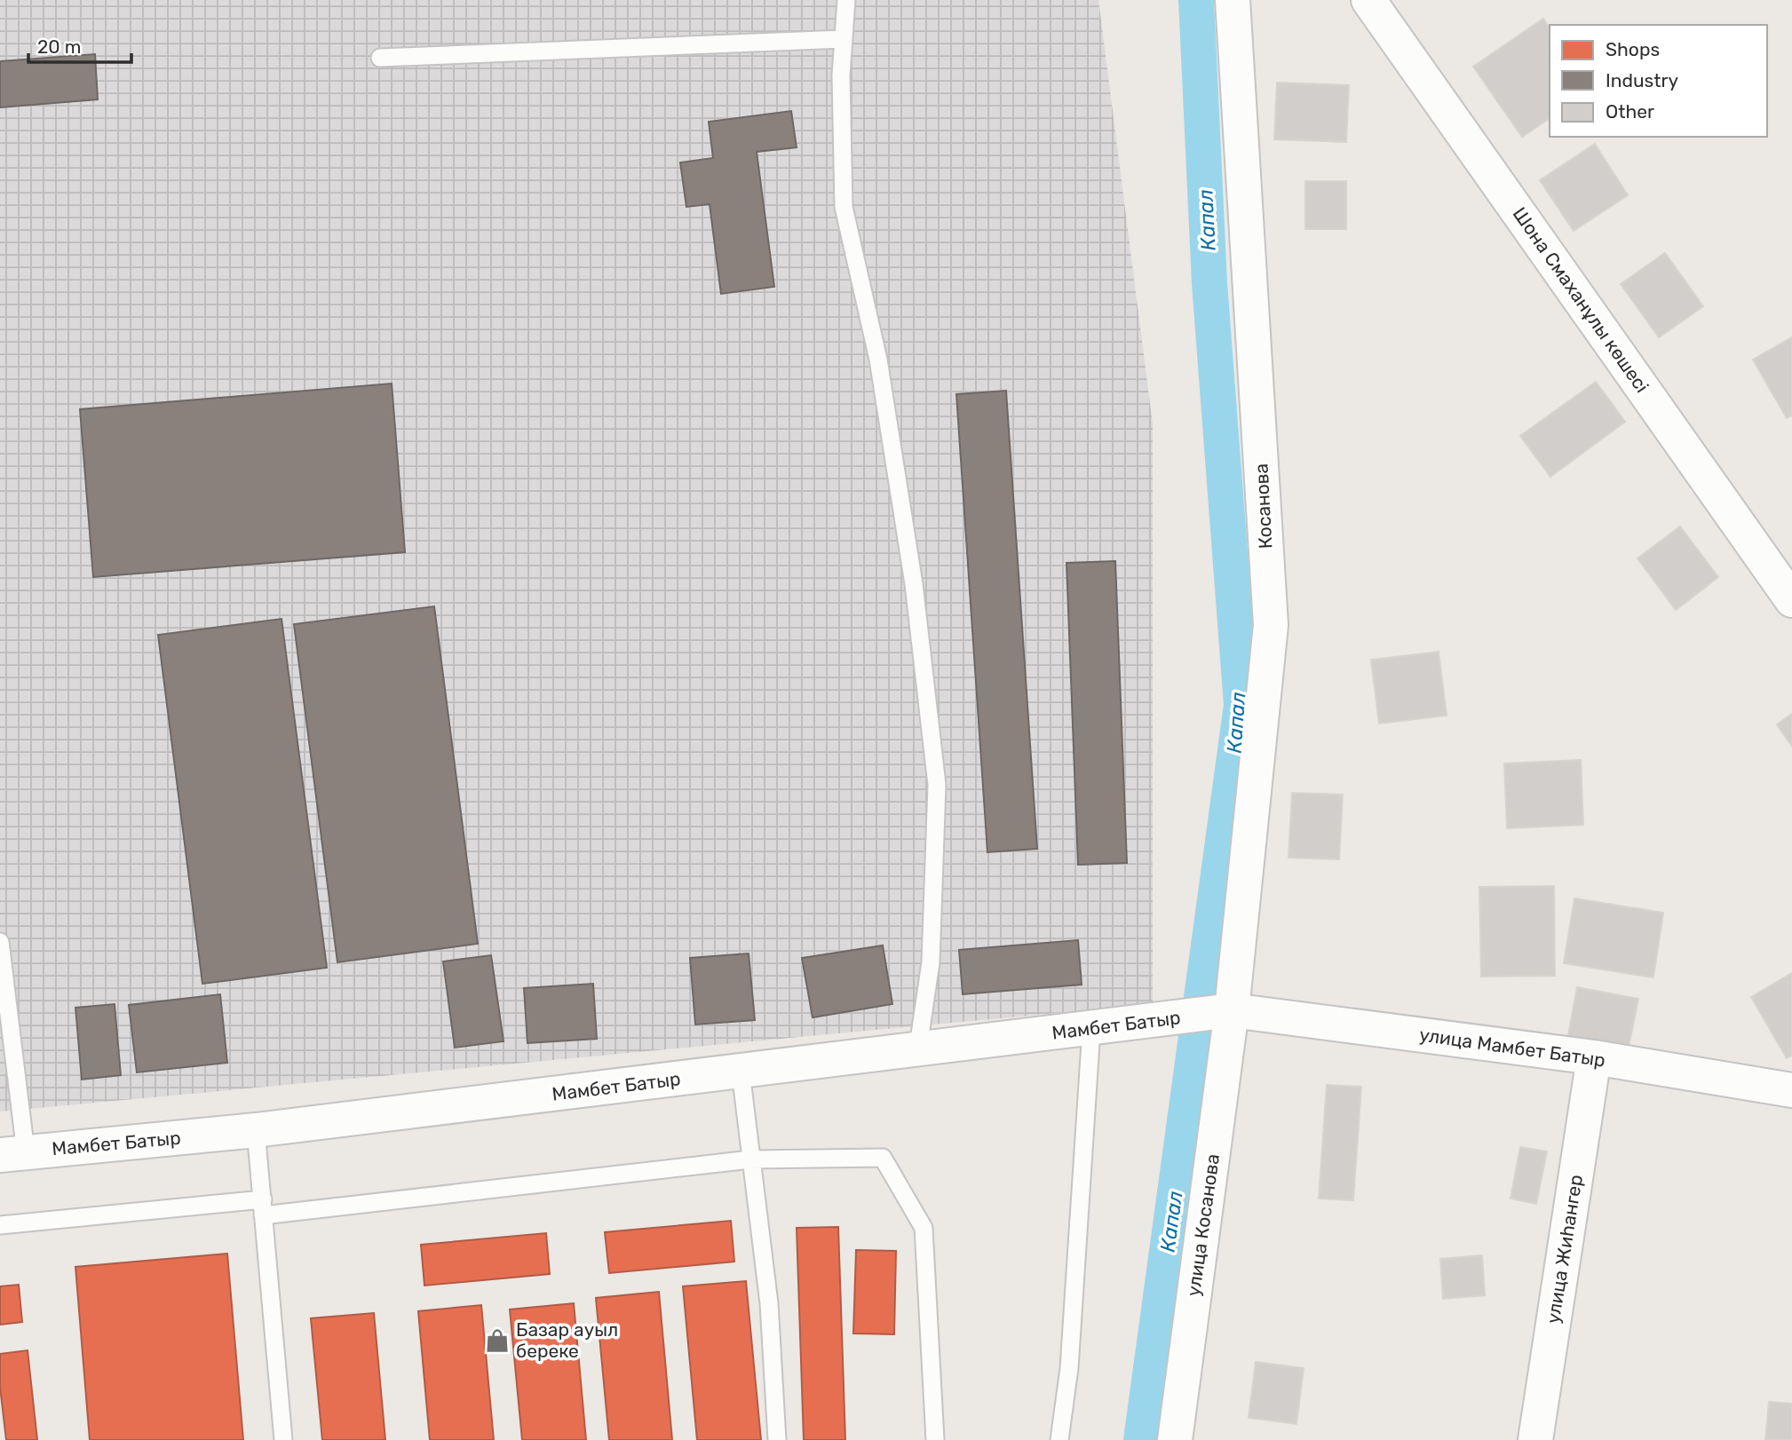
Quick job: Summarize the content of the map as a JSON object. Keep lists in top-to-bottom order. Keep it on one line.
{"streets":{"street":["Шона Смаханұлы көшесі","Косанова","Мамбет Батыр","улица Мамбет Батыр","улица Косанова","улица Жиhангер"]},"crossings":[["Косанова","Мамбет Батыр"],["Косанова","улица Мамбет Батыр"],["Косанова","улица Косанова"],["Мамбет Батыр","улица Мамбет Батыр"],["Мамбет Батыр","улица Косанова"],["улица Мамбет Батыр","улица Косанова"],["улица Мамбет Батыр","улица Жиhангер"]],"water":["Капал"],"places":{"shop":["Базар ауыл береке"]},"legend":["Shops","Industry","Other"],"scale_bar":"20 m"}
